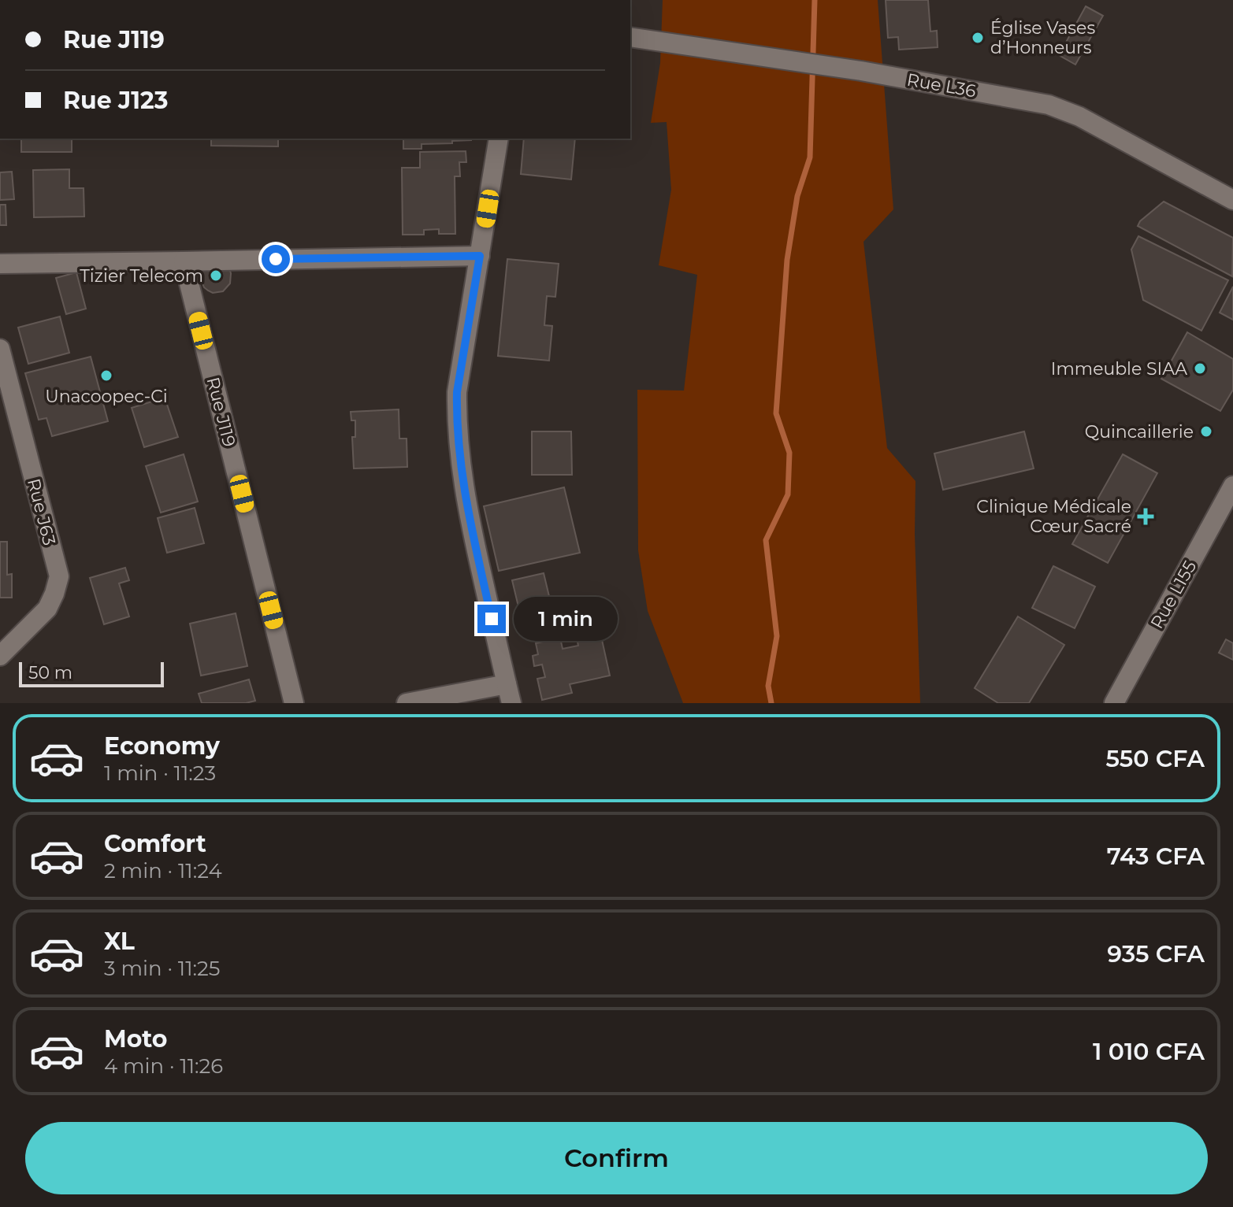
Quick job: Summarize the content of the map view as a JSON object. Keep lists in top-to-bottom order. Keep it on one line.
{"streets":{"street":["Rue L36","Rue J119","Rue J63","Rue L155"]},"places":{"other":["Église Vases d’Honneurs","Tizier Telecom","Immeuble SIAA","Unacoopec-Ci","Quincaillerie"],"health":["Clinique Médicale Cœur Sacré"]},"scale_bar":"50 m","page":{"banner":["Rue J119","Rue J123"],"bubble":"1 min","scale":"50 m","list":[{"name":"Economy","note":"1 min · 11:23","value":"550 CFA"},{"name":"Comfort","note":"2 min · 11:24","value":"743 CFA"},{"name":"XL","note":"3 min · 11:25","value":"935 CFA"},{"name":"Moto","note":"4 min · 11:26","value":"1 010 CFA"}],"buttons":"Confirm"}}
